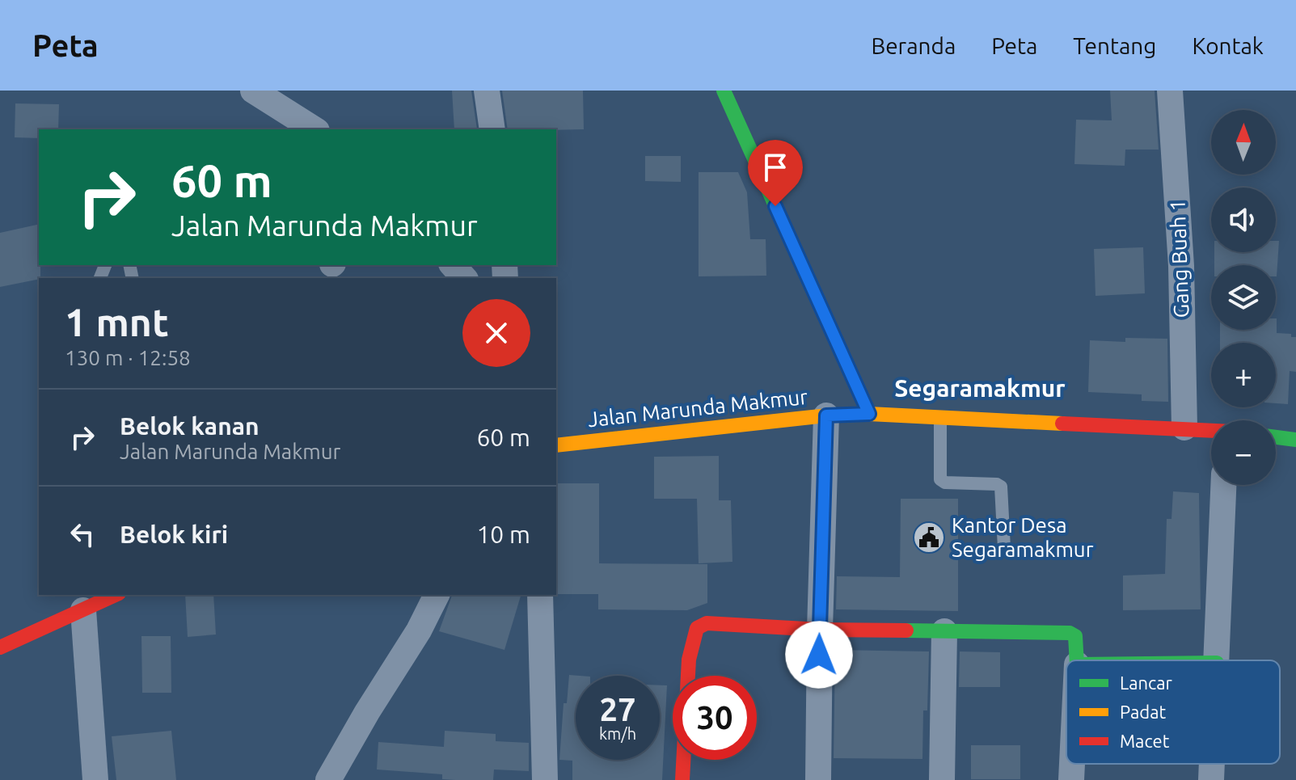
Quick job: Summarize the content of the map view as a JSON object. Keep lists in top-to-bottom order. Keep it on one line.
{"streets":{"street":["Gang Buah 1","Jalan Marunda Makmur"]},"crossings":[["Gang Buah 1","Jalan Marunda Makmur"]],"districts":["Segaramakmur"],"places":{"public building":["Kantor Desa Segaramakmur"]},"legend":["Lancar","Padat","Macet"],"north":"top","page":{"header":"Peta","nav":["Beranda","Peta","Tentang","Kontak"],"map_buttons":["+","−"],"turn":["60 m","Jalan Marunda Makmur"],"heading":["1 mnt","130 m · 12:58"],"list":[{"name":"Belok kanan","note":"Jalan Marunda Makmur","value":"60 m"},{"name":"Belok kiri","value":"10 m"}],"speed":"27 km/h","limit":"30"}}
